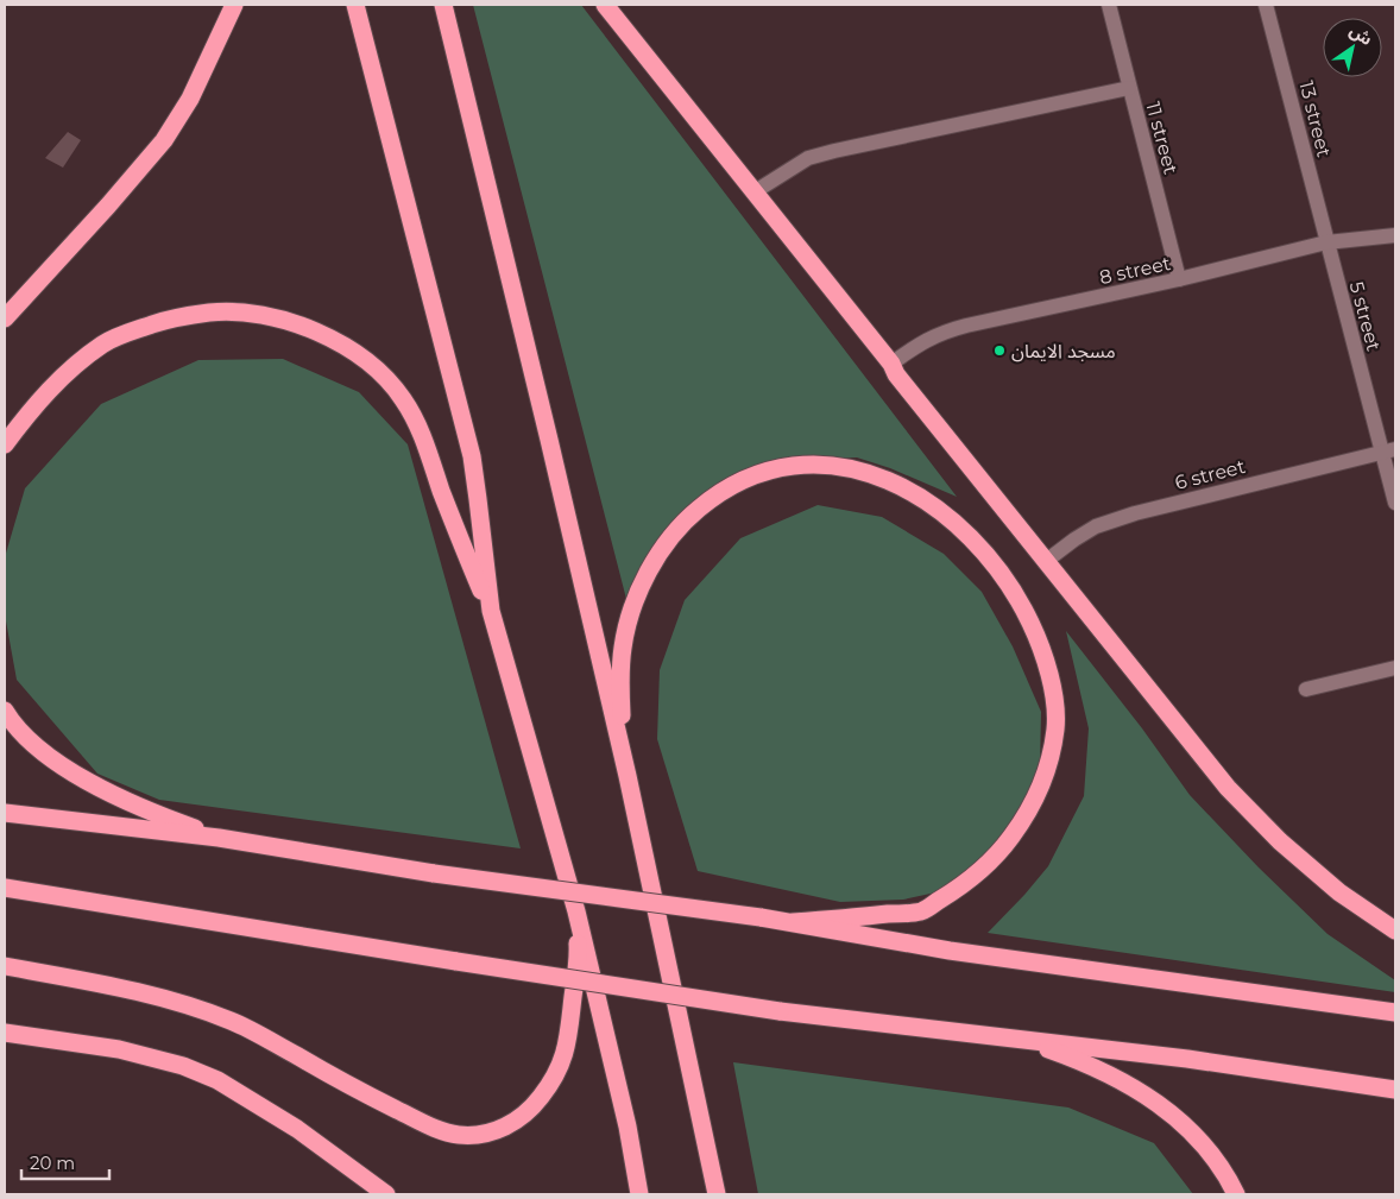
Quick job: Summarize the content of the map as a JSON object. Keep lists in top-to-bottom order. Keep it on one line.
{"streets":{"street":["13 street","11 street","8 street","5 street","6 street"]},"crossings":[["13 street","8 street"],["13 street","5 street"],["11 street","8 street"],["8 street","5 street"],["5 street","6 street"]],"places":["مسجد الايمان"],"scale_bar":"20 m","north":"top right"}
